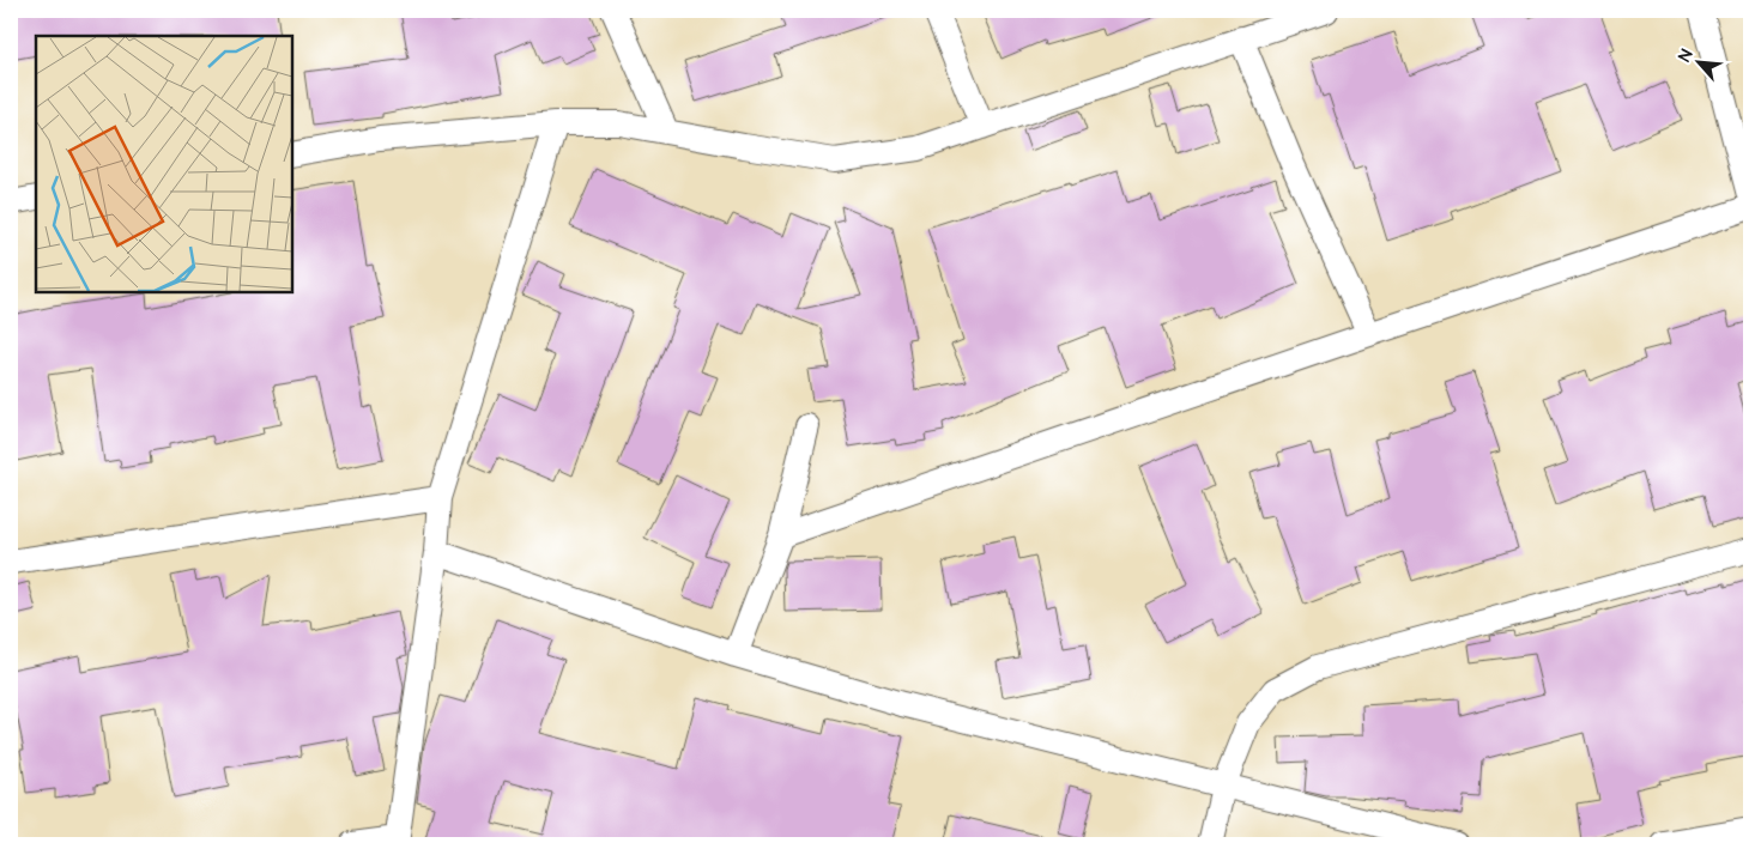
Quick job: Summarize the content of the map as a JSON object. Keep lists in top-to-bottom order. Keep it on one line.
{"north":"top left"}
